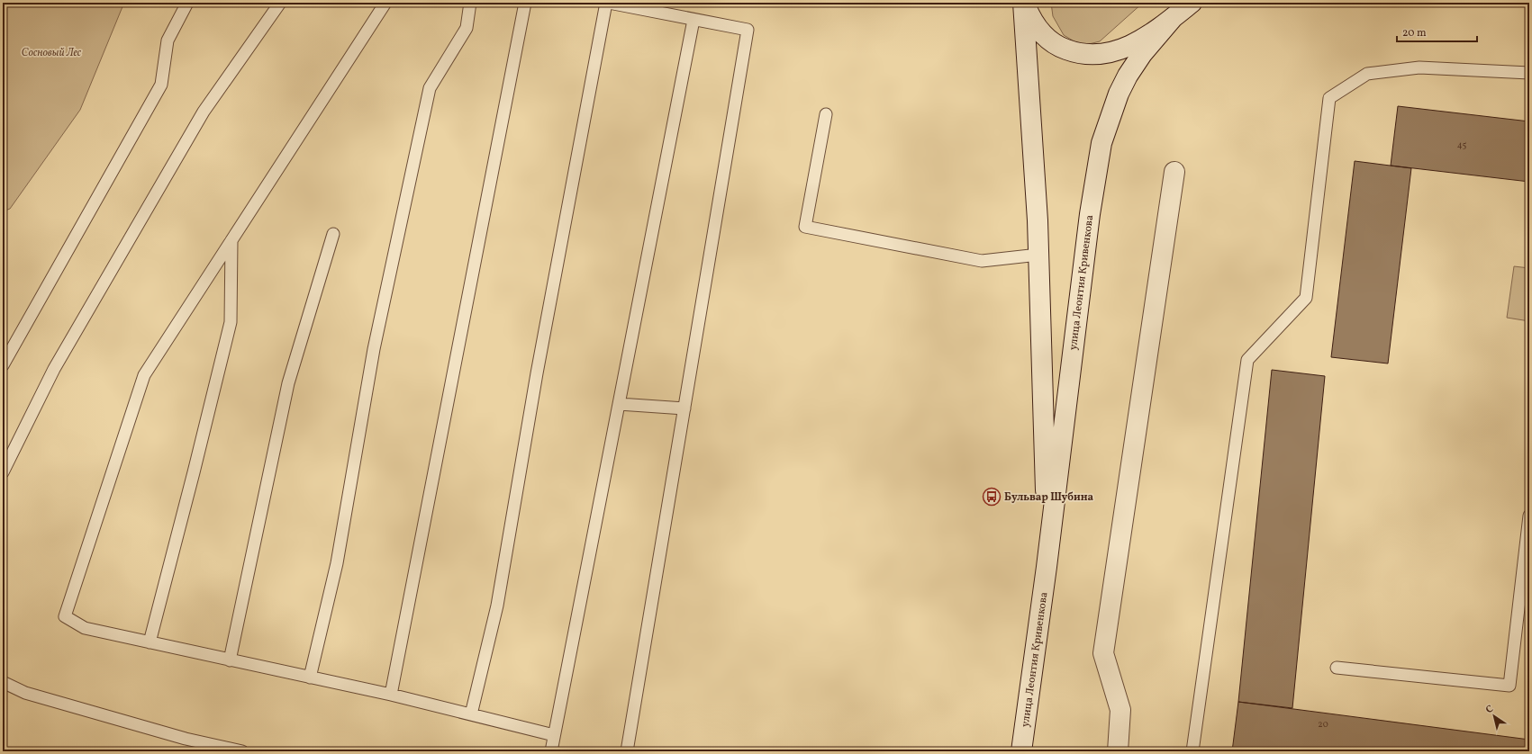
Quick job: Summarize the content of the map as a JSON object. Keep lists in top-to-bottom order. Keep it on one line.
{"streets":{"main road":["улица Леонтия Кривенкова"]},"parks":["Сосновый Лес"],"places":{"bus stop":["Бульвар Шубина"]},"house_numbers":["45","20"],"scale_bar":"20 m","north":"top left"}
